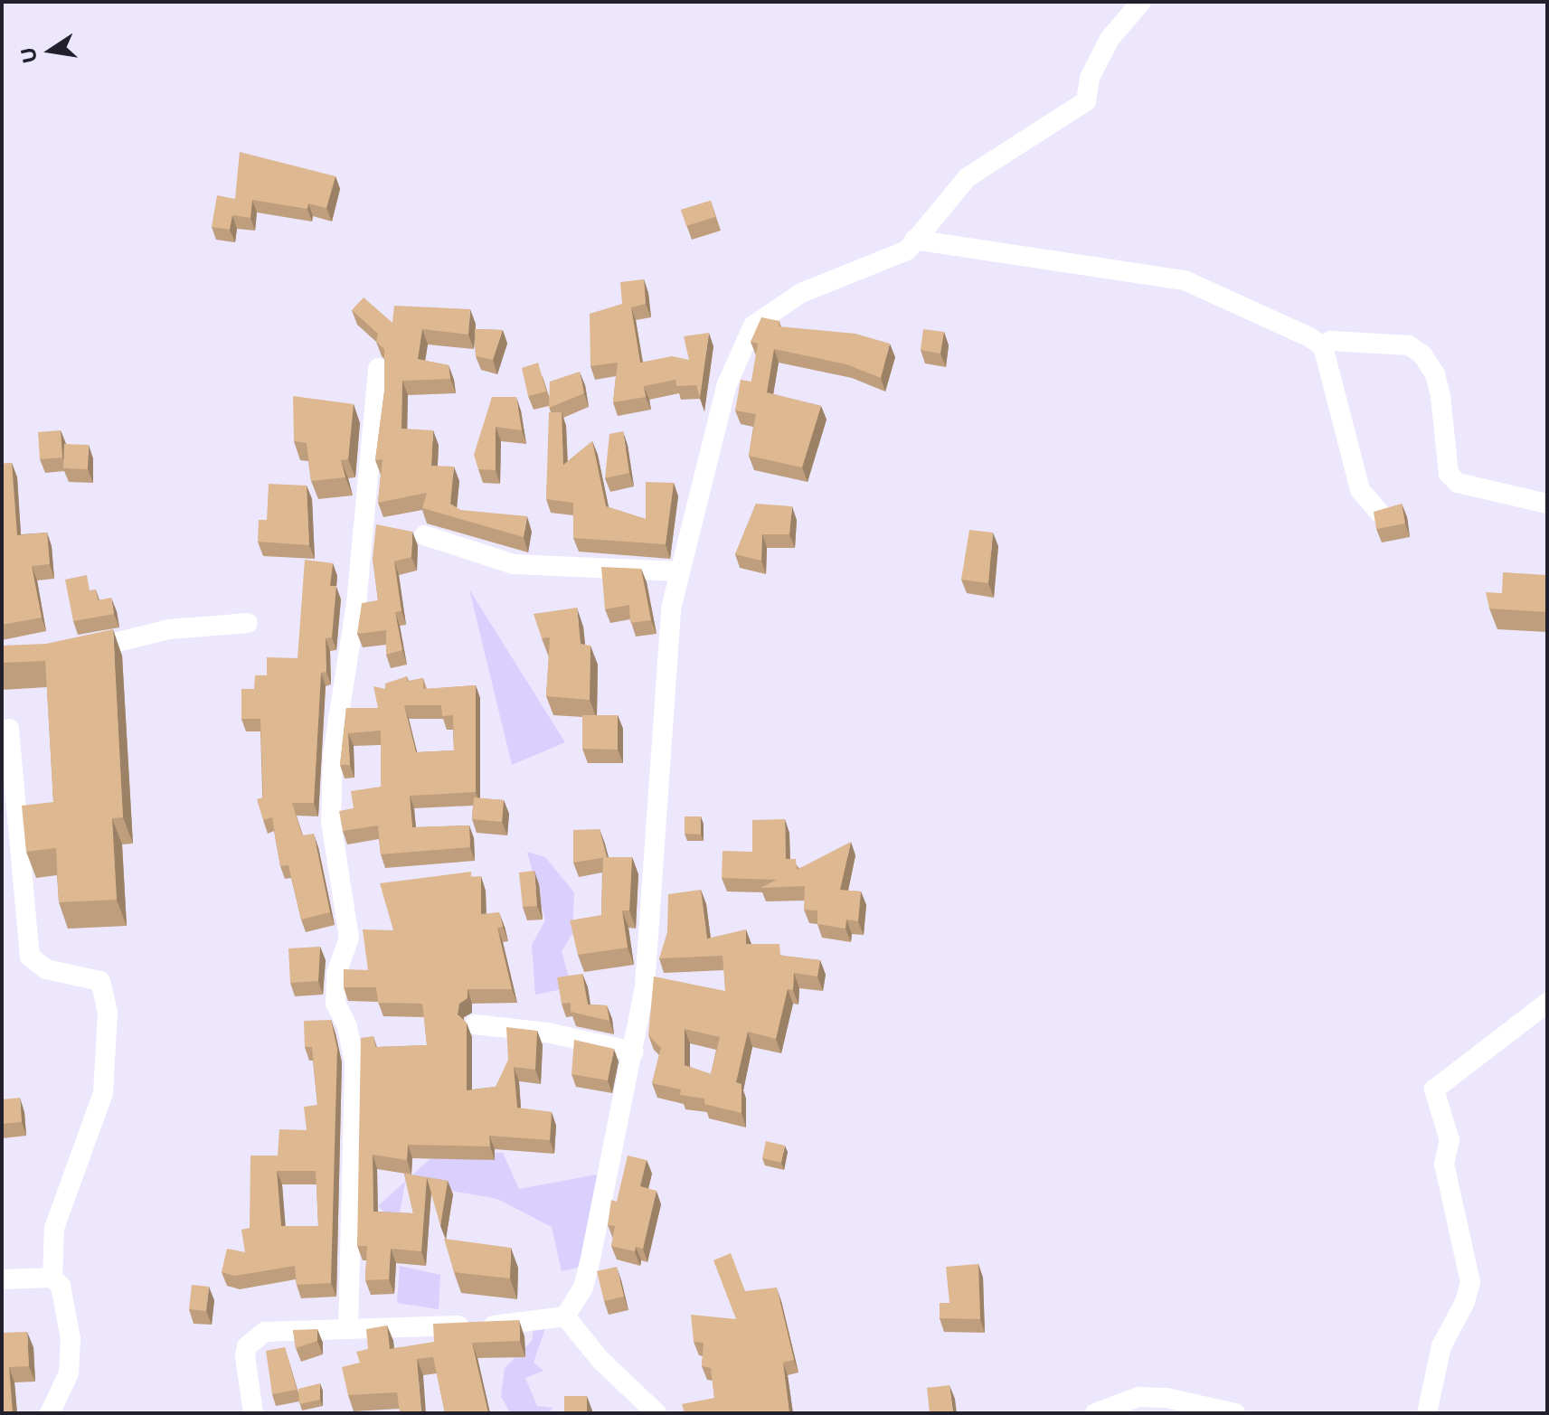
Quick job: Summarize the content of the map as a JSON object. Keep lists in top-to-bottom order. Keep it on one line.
{"north":"left"}
